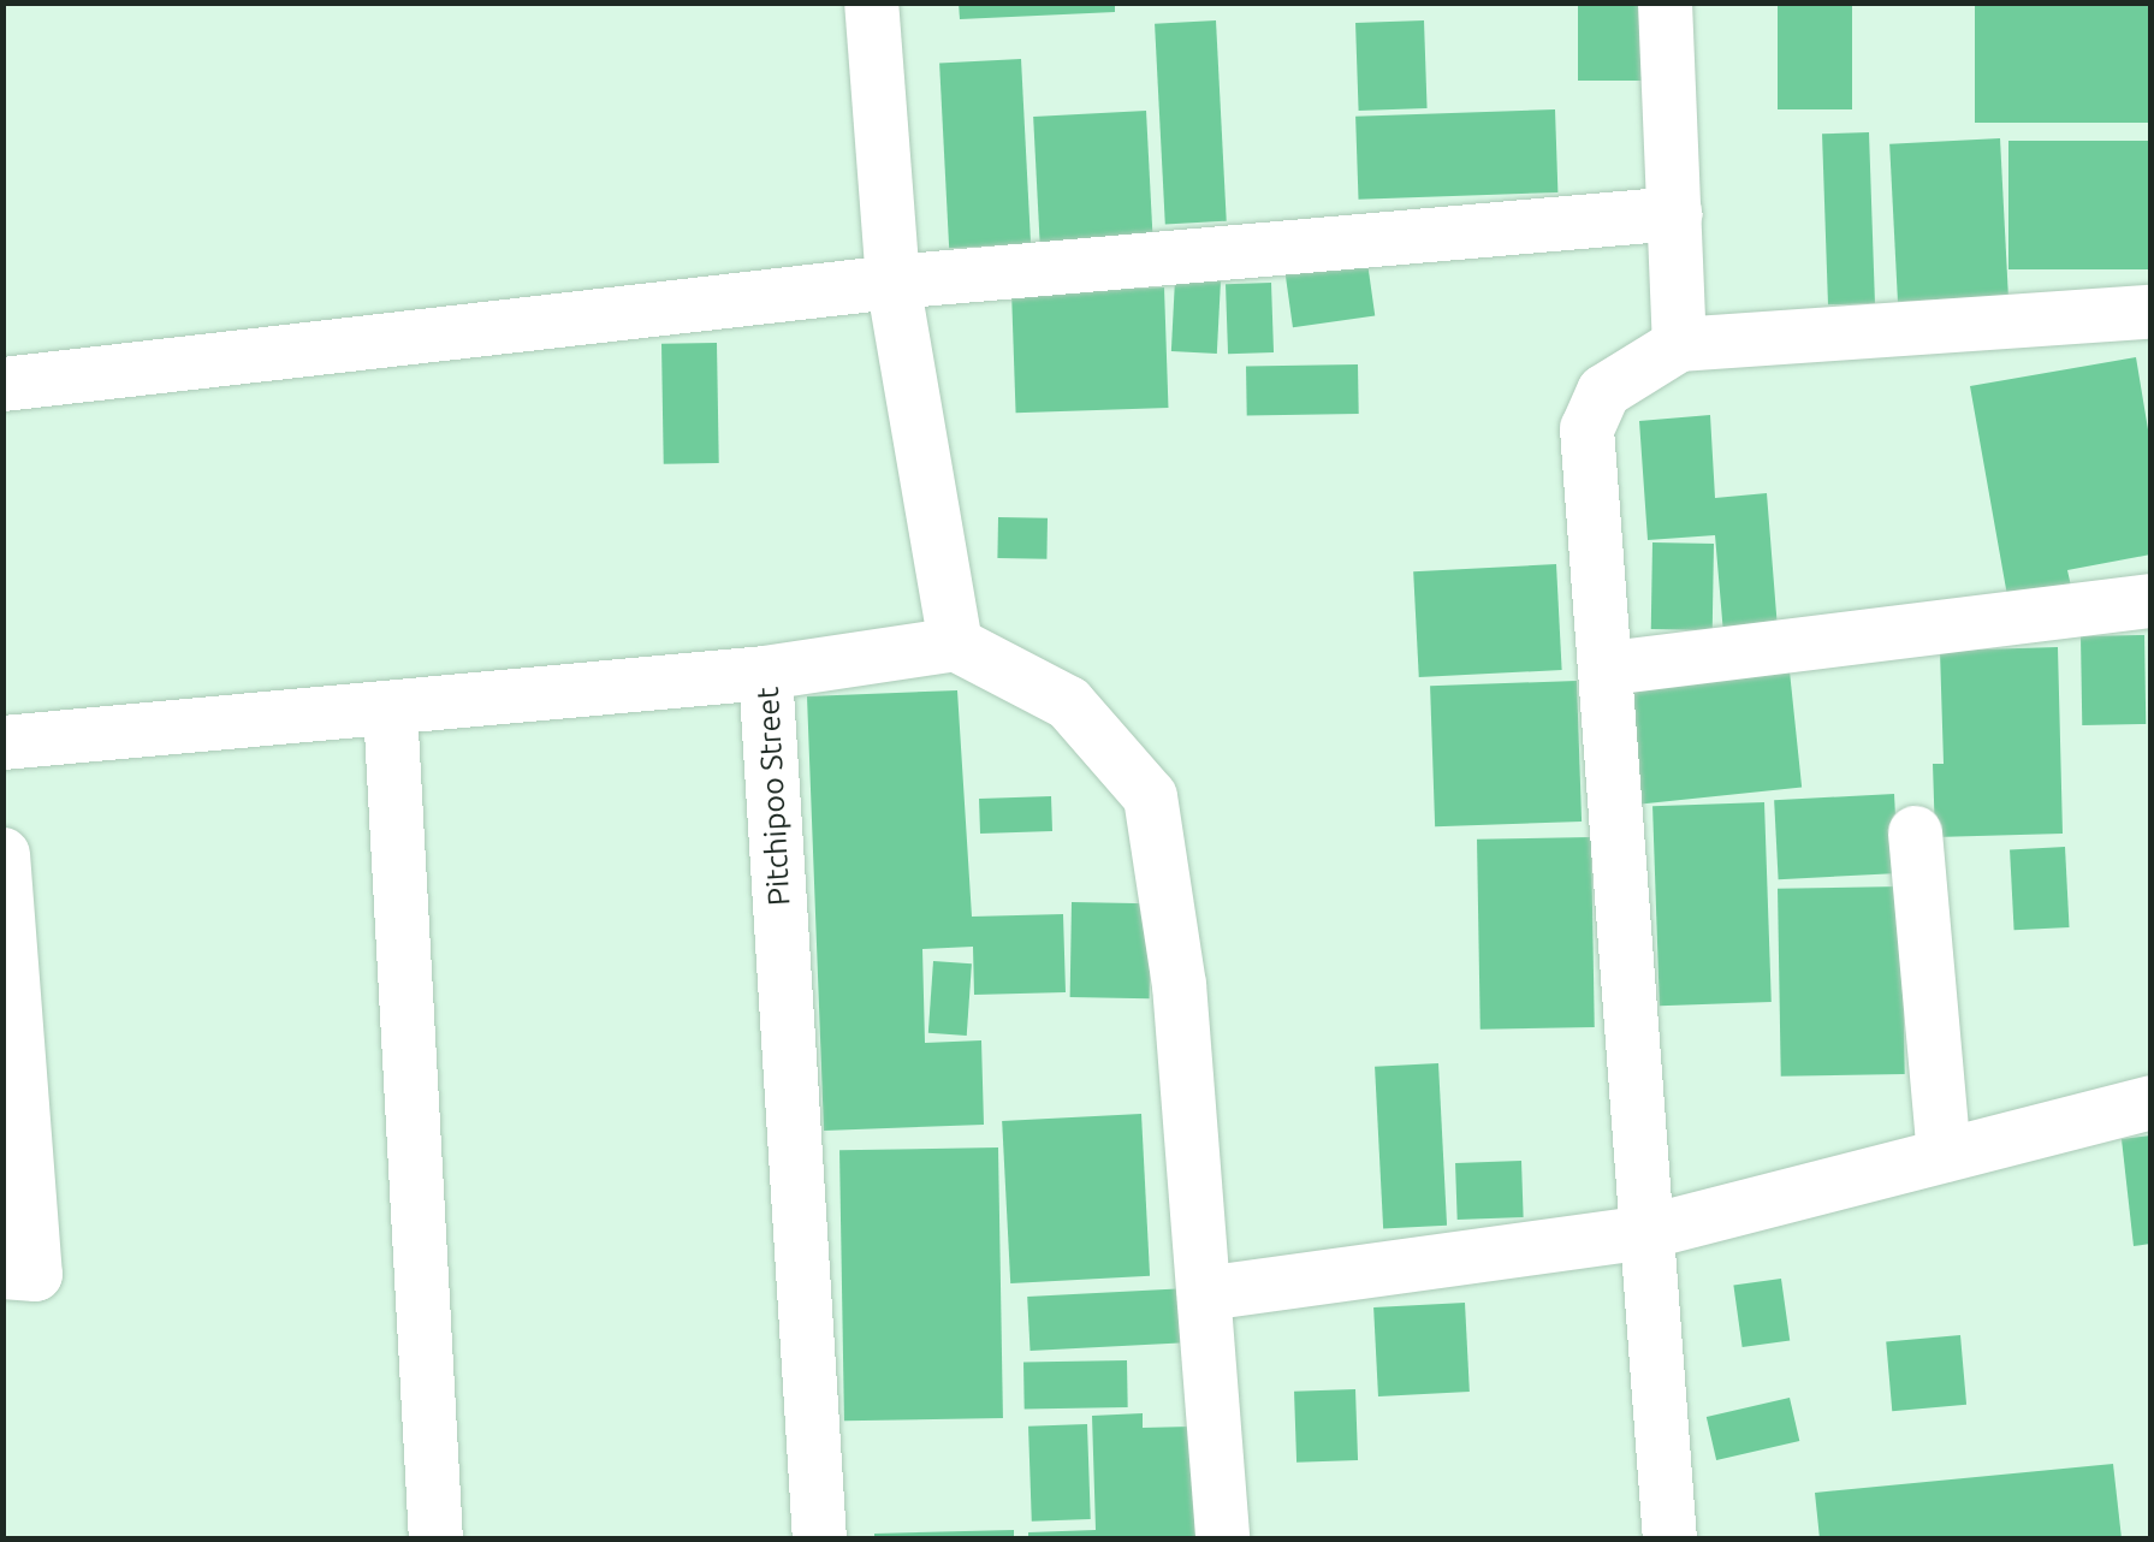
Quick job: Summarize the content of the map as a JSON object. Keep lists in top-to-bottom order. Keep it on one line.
{"streets":{"street":["Pitchipoo Street"]}}
